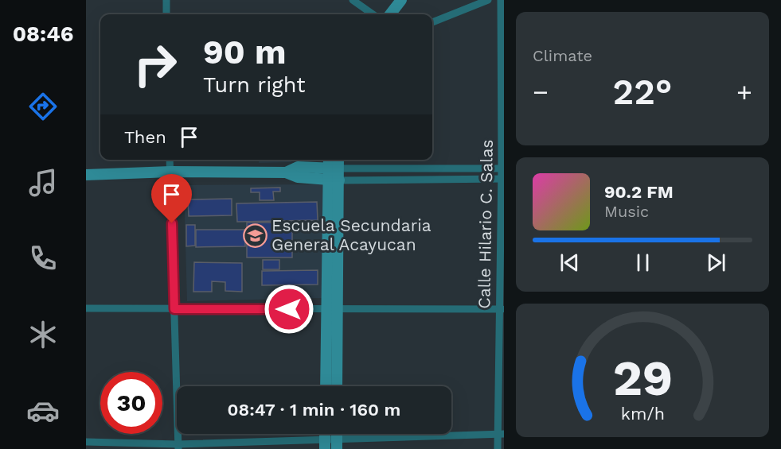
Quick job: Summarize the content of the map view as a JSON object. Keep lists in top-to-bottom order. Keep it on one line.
{"streets":{"street":["Calle Hilario C. Salas"]},"places":{"school or university":["Escuela Secundaria General Acayucan"]},"page":{"tabs":"08:46","tile":"Climate","turn":["90 m","Turn right"],"heat":["−","22°","+"],"then":"Then","song":["90.2 FM","Music"],"limit":"30","trip":"08:47 · 1 min · 160 m","gauge":["29","km/h"]}}
